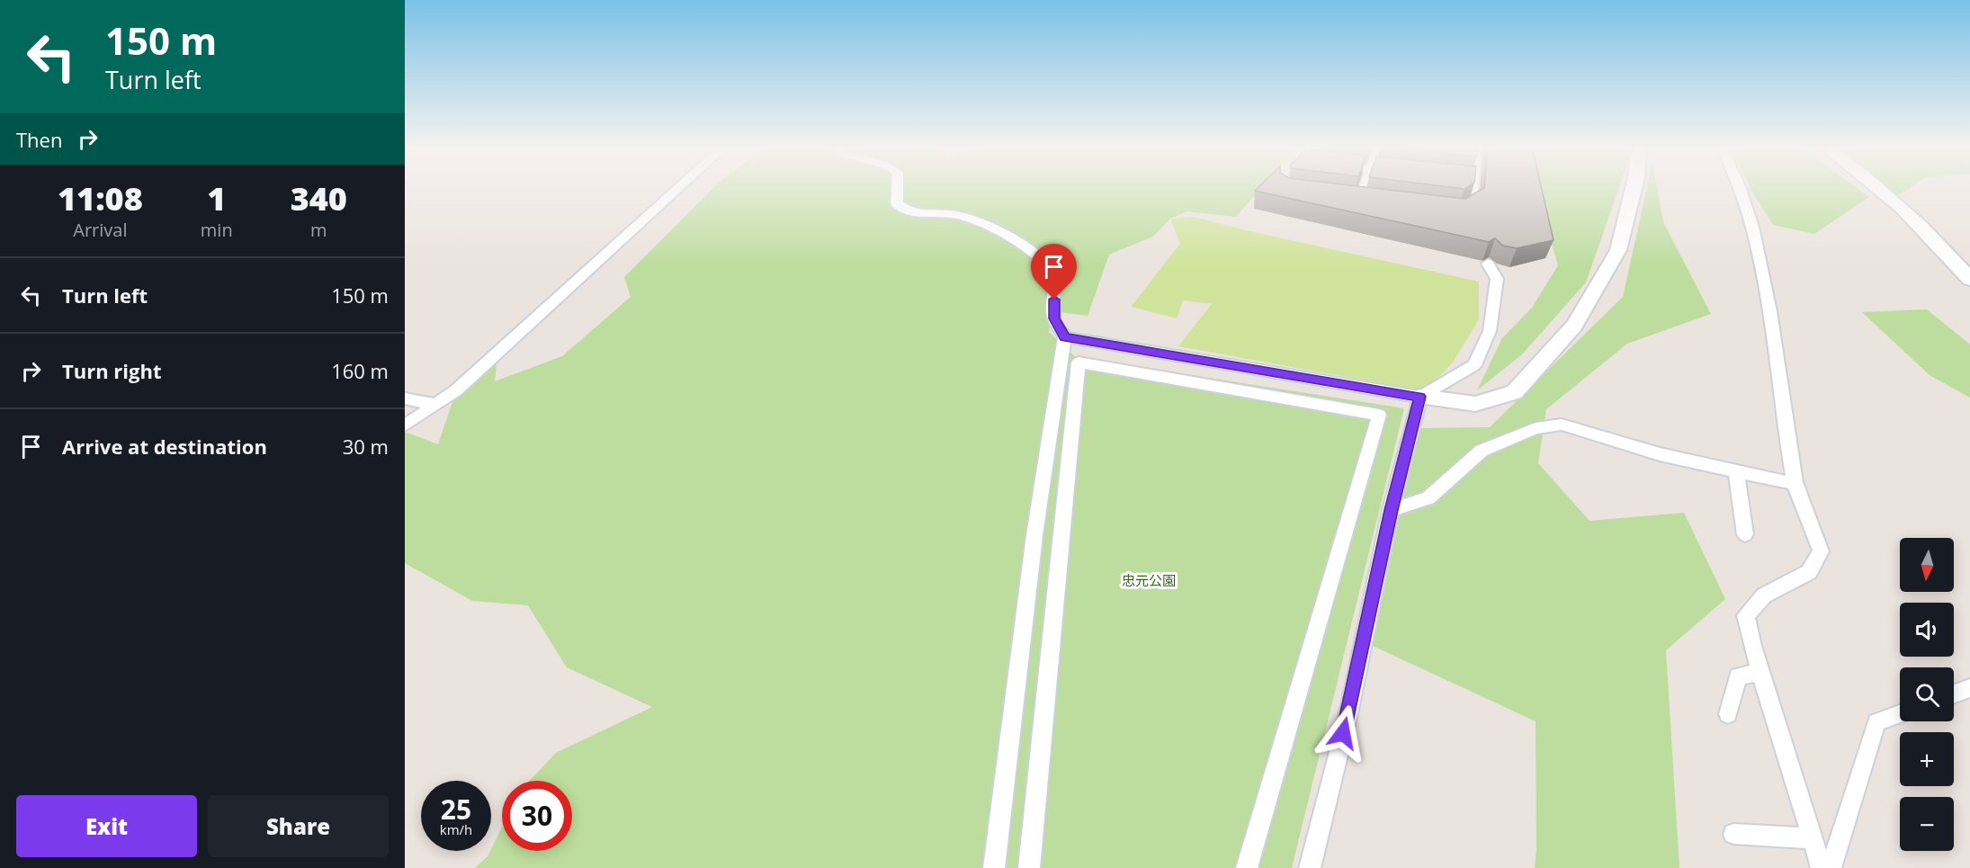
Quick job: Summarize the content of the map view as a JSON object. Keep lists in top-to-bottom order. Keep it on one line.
{"parks":["忠元公園"],"north":"bottom","page":{"turn":["150 m","Turn left"],"then":"Then","eta":["11:08","Arrival","1","min","340","m"],"list":[{"name":"Turn left","value":"150 m"},{"name":"Turn right","value":"160 m"},{"name":"Arrive at destination","value":"30 m"}],"map_buttons":["+","−"],"speed":"25 km/h","limit":"30","buttons":["Exit","Share"]}}
